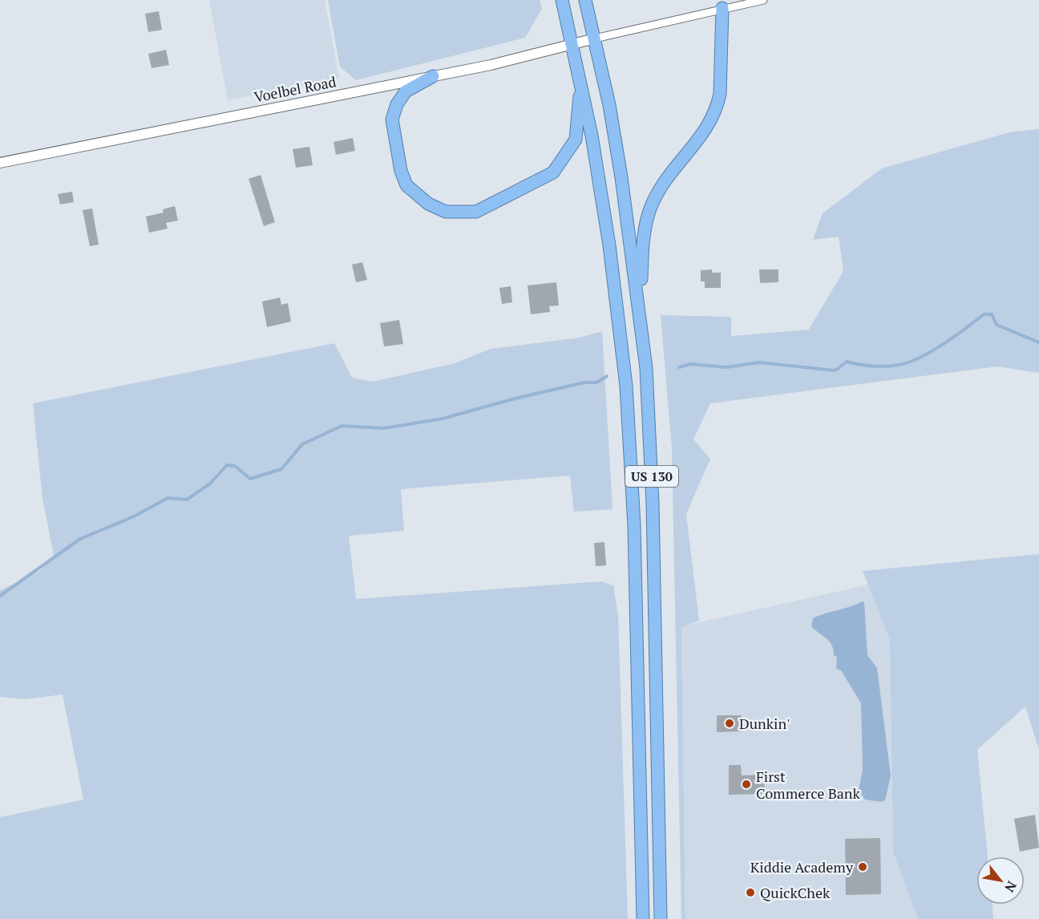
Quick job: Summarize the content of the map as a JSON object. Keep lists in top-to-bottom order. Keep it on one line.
{"streets":{"highway":["US 130"],"street":["Voelbel Road"]},"crossings":[["Voelbel Road","US 130"]],"places":["Dunkin'","First Commerce Bank","Kiddie Academy","QuickChek"],"north":"bottom right"}
